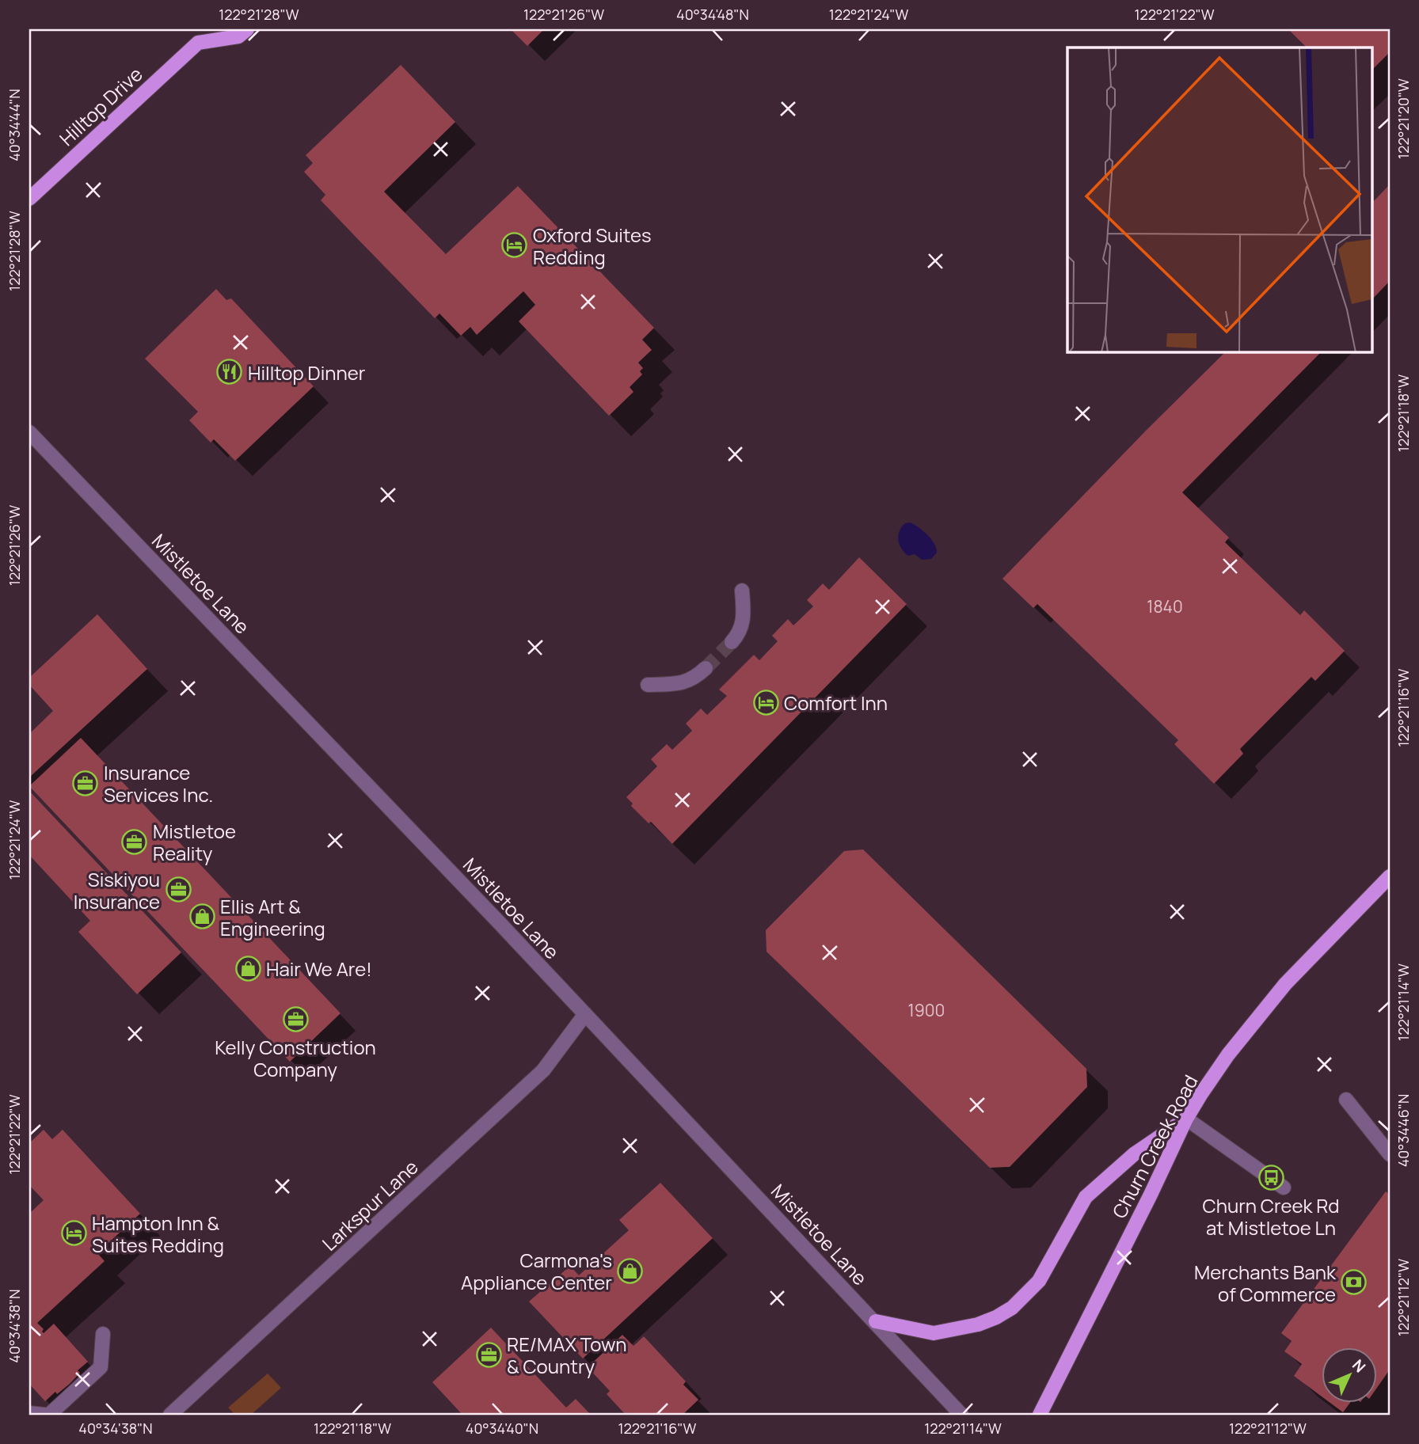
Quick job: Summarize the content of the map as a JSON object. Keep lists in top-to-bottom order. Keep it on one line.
{"streets":{"main road":["Hilltop Drive","Churn Creek Road"],"street":["Mistletoe Lane","Larkspur Lane"]},"crossings":[["Mistletoe Lane","Larkspur Lane"]],"places":{"hotel":["Oxford Suites Redding","Comfort Inn","Hampton Inn & Suites Redding"],"restaurant":["Hilltop Dinner"],"office":["Insurance Services Inc.","Mistletoe Reality","Siskiyou Insurance","Kelly Construction Company","RE/MAX Town & Country"],"shop":["Ellis Art & Engineering","Hair We Are!","Carmona's Appliance Center"],"bus stop":["Churn Creek Rd at Mistletoe Ln"],"bank":["Merchants Bank of Commerce"]},"house_numbers":["1840","1900"],"north":"top right","coordinates":["122°21'28\"W","122°21'26\"W","40°34'48\"N","122°21'24\"W","122°21'22\"W","122°21'20\"W","40°34'44\"N","122°21'18\"W","122°21'16\"W","122°21'14\"W","40°34'46\"N","122°21'12\"W","40°34'38\"N","40°34'40\"N"]}
